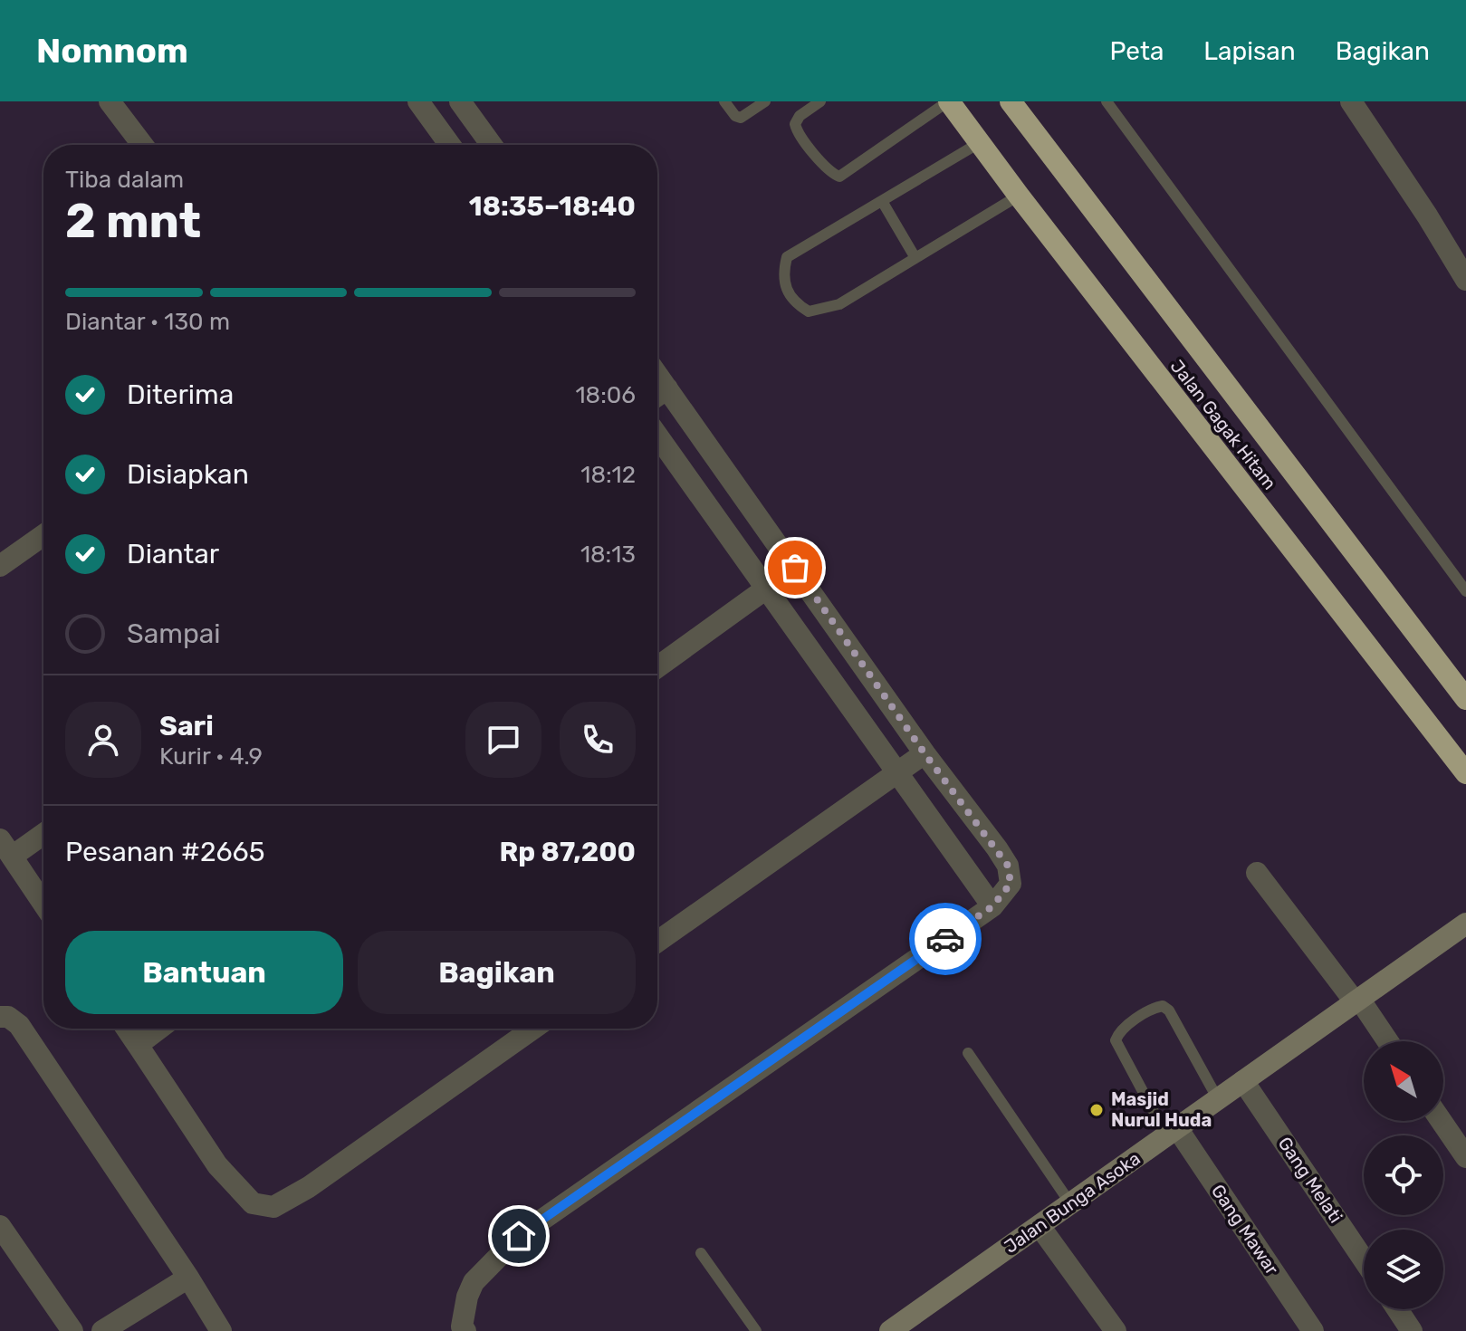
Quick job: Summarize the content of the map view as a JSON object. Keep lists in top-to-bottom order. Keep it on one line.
{"streets":{"highway":["Jalan Gagak Hitam"],"street":["Gang Melati","Jalan Bunga Asoka","Gang Mawar"]},"crossings":[["Gang Melati","Jalan Bunga Asoka"],["Jalan Bunga Asoka","Gang Mawar"]],"places":["Masjid Nurul Huda"],"north":"top left","page":{"header":"Nomnom","nav":["Peta","Lapisan","Bagikan"],"heading":["2 mnt","Tiba dalam","18:35–18:40"],"panel":["Sari","Kurir · 4.9","Pesanan #2665","Rp 87,200"],"bar":"Diantar · 130 m","list":[["Diterima","18:06"],["Disiapkan","18:12"],["Diantar","18:13"],"Sampai"],"buttons":["Bantuan","Bagikan"]}}
